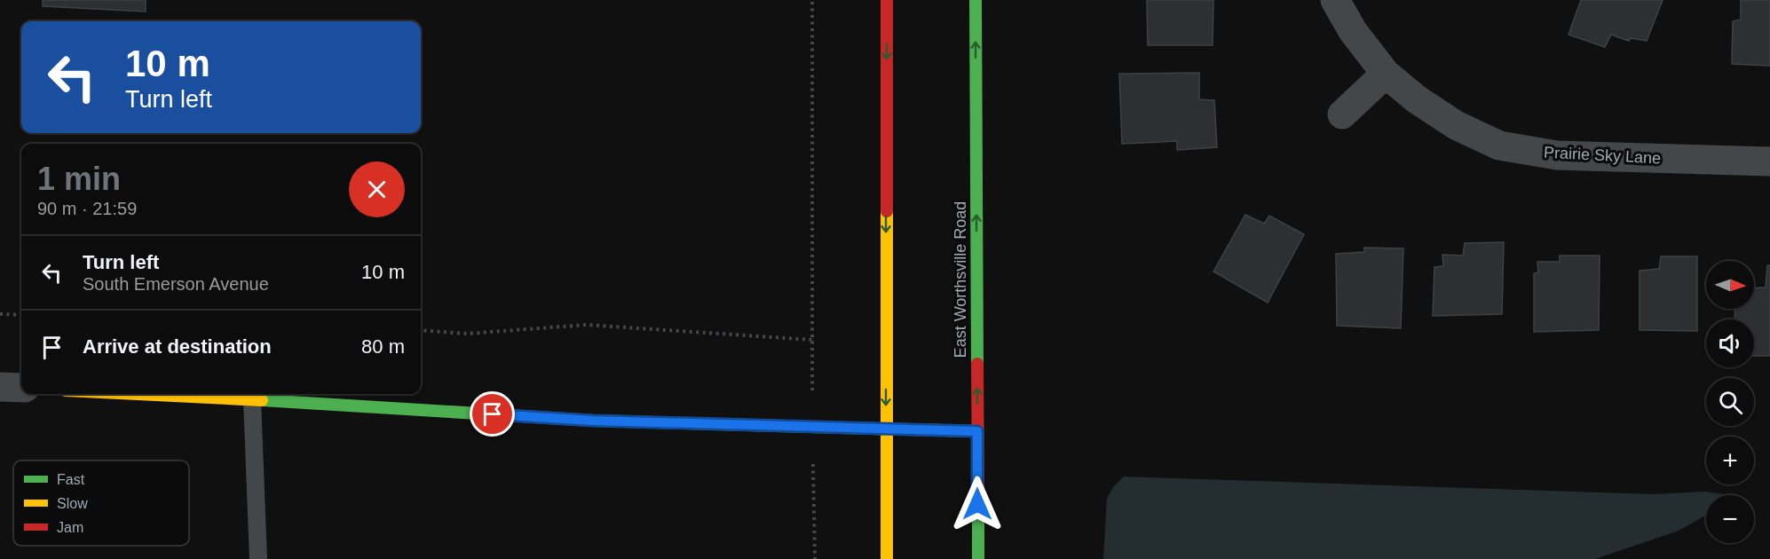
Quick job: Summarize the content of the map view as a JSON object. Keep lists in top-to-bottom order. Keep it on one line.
{"streets":{"main road":["East Worthsville Road"],"street":["Prairie Sky Lane"]},"legend":["Fast","Slow","Jam"],"north":"right","page":{"turn":["10 m","Turn left"],"heading":["1 min","90 m · 21:59"],"list":[{"name":"Turn left","note":"South Emerson Avenue","value":"10 m"},{"name":"Arrive at destination","value":"80 m"}],"map_buttons":["+","−"]}}
